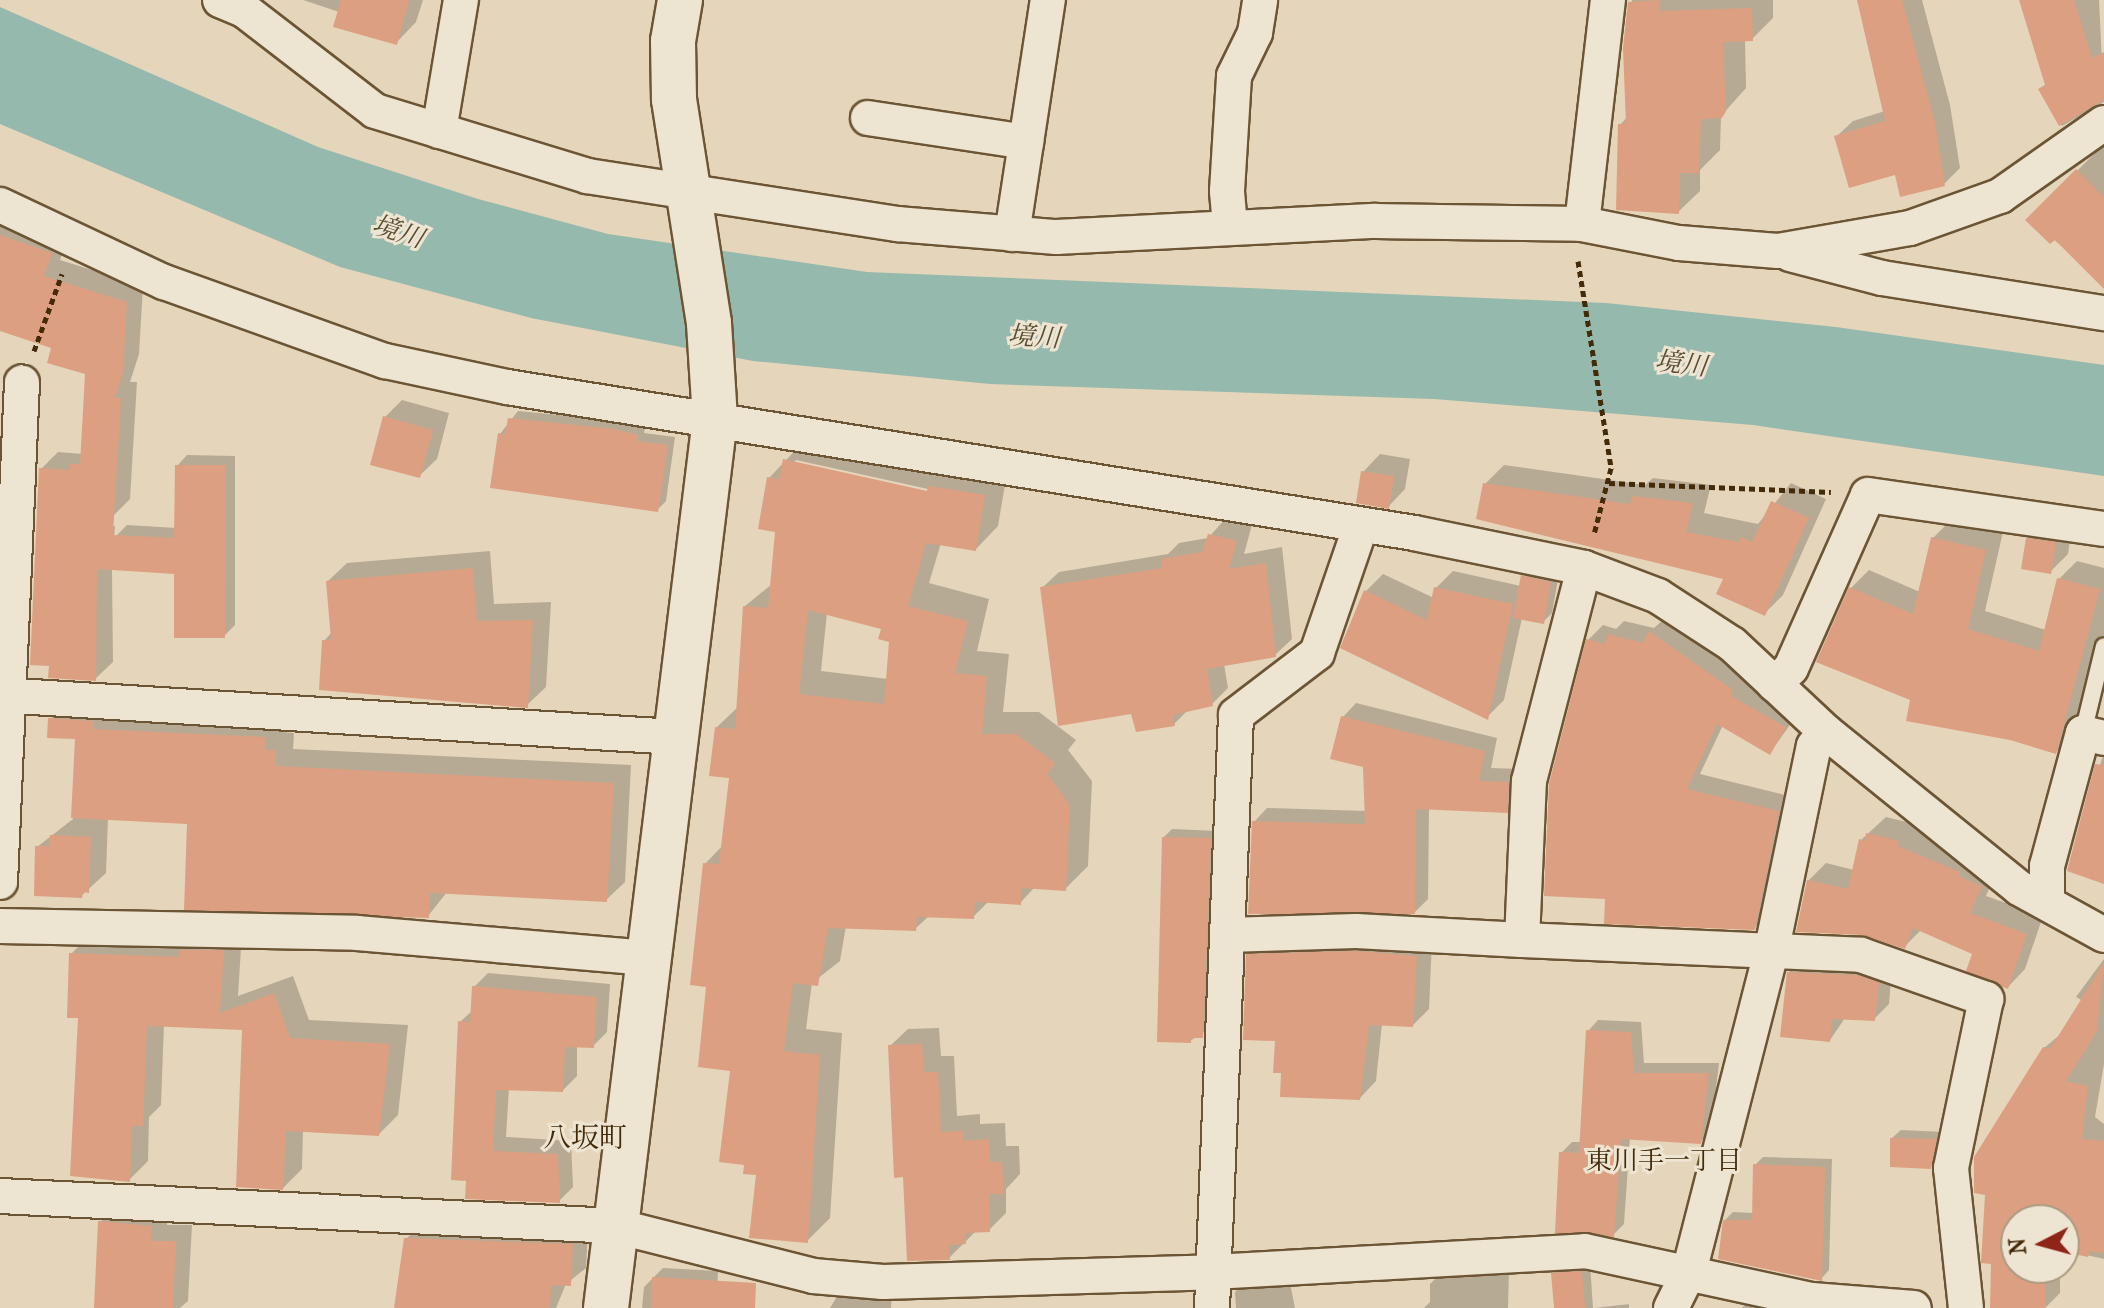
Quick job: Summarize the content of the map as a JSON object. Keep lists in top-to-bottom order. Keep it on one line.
{"districts":["八坂町","東川手一丁目"],"water":["境川"],"north":"left"}
